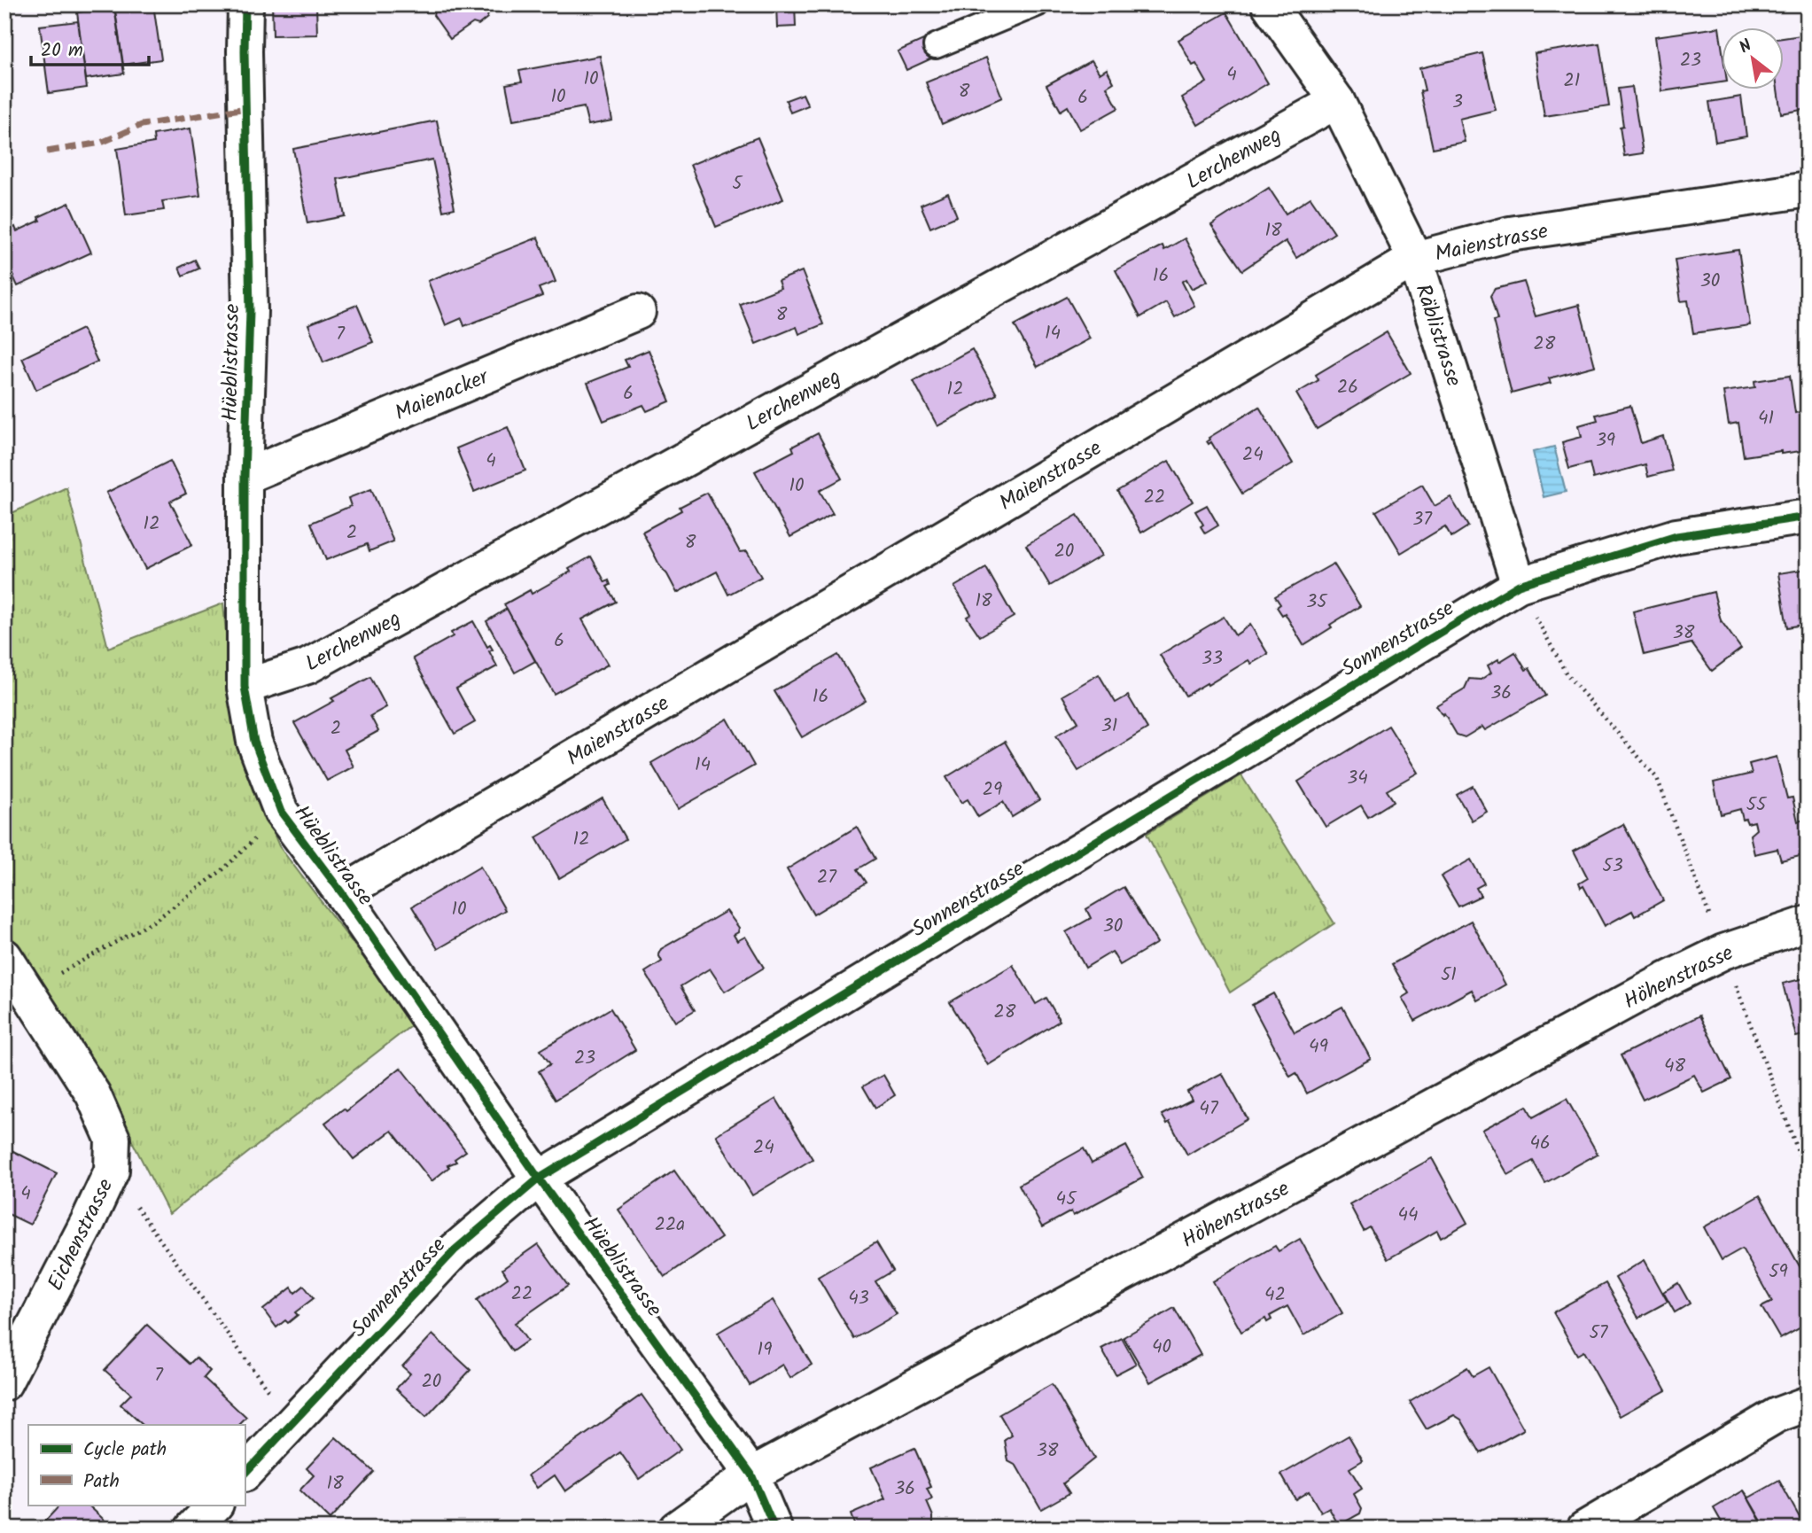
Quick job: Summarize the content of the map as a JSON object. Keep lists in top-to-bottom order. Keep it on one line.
{"streets":{"street":["Lerchenweg","Maienstrasse","Räblistrasse","Hüeblistrasse","Maienacker","Sonnenstrasse","Höhenstrasse","Eichenstrasse"]},"crossings":[["Lerchenweg","Räblistrasse"],["Lerchenweg","Hüeblistrasse"],["Maienstrasse","Räblistrasse"],["Maienstrasse","Hüeblistrasse"],["Räblistrasse","Sonnenstrasse"],["Hüeblistrasse","Maienacker"],["Hüeblistrasse","Sonnenstrasse"],["Hüeblistrasse","Höhenstrasse"]],"house_numbers":["23","4","10","21","8","10","6","3","5","18","16","30","8","14","7","28","26","12","6","41","39","24","4","10","22","37","12","2","8","20","18","35","38","6","33","36","16","31","2","14","34","29","55","12","53","27","10","30","51","28","49","23","48","47","46","24","4","45","44","22a","59","22","42","43","57","40","19","7","20","38","18","36"],"legend":["Cycle path","Path"],"scale_bar":"20 m","north":"top left"}
